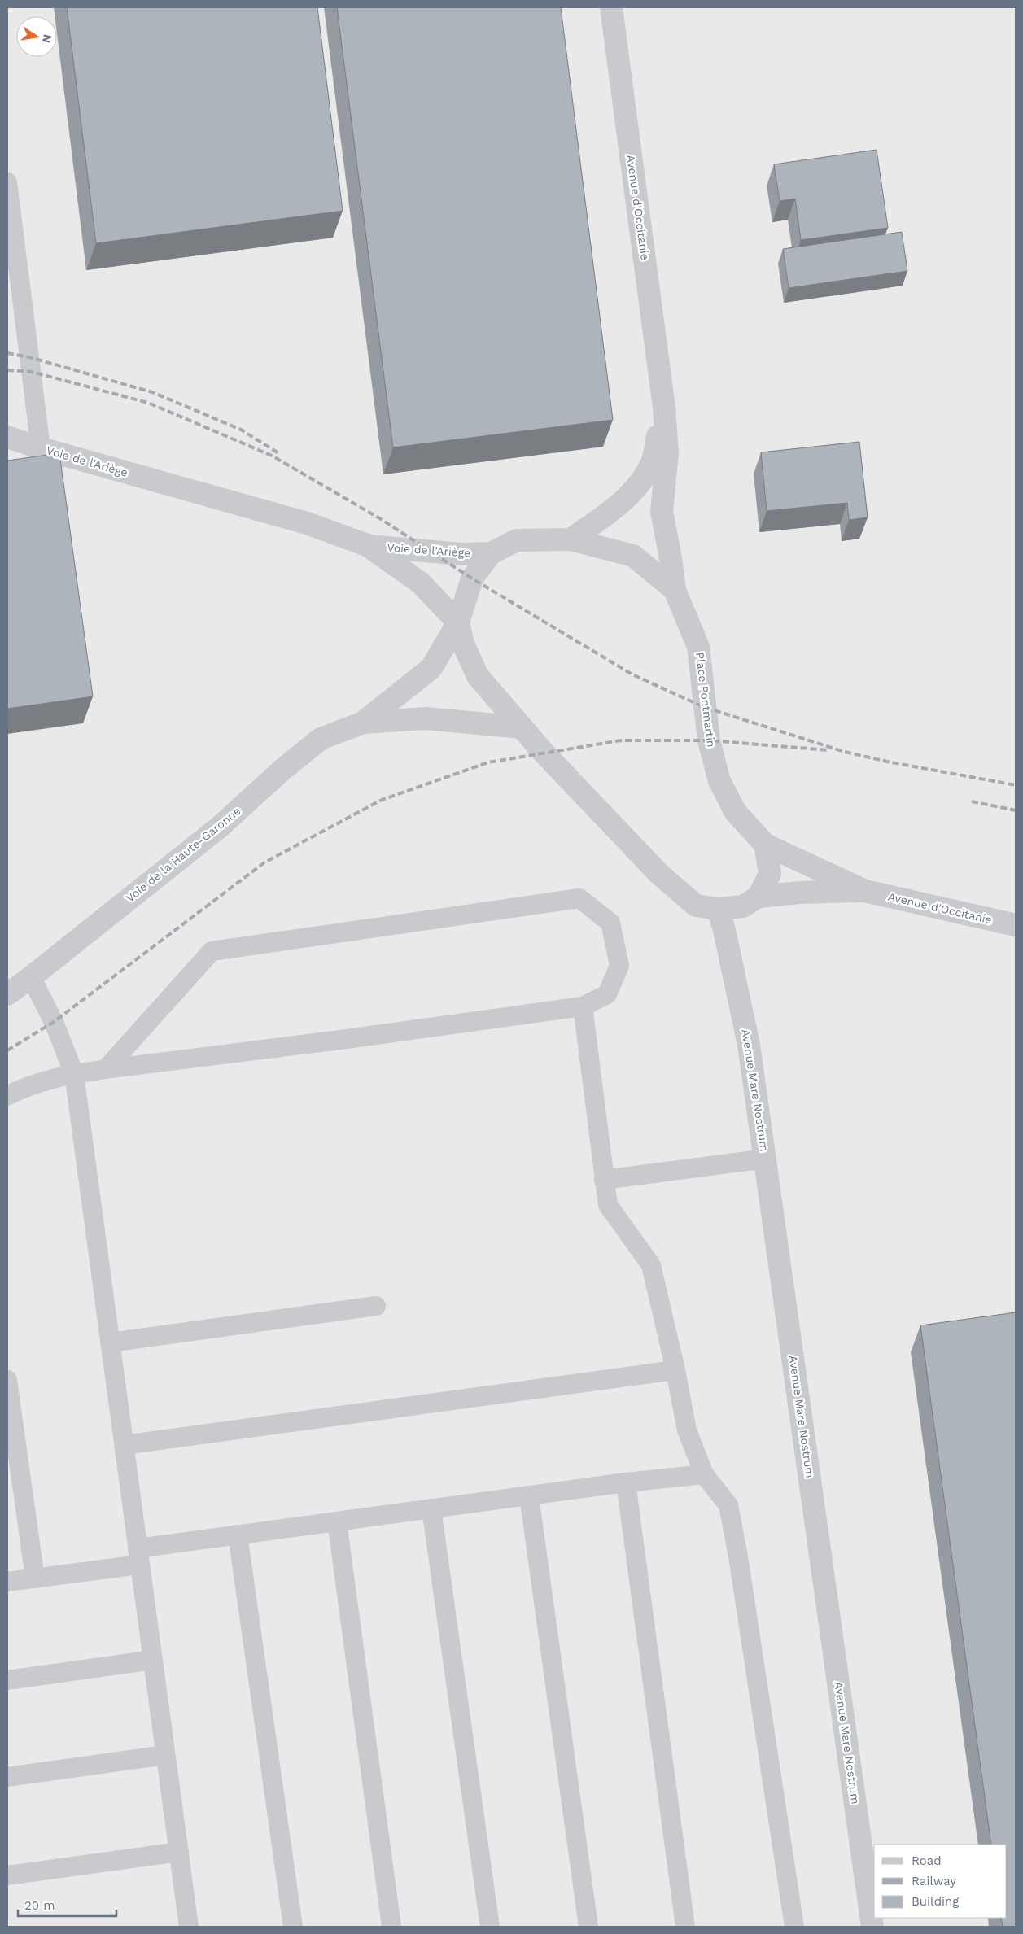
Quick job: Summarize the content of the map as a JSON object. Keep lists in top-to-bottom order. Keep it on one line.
{"streets":{"street":["Avenue d'Occitanie","Voie de l'Ariège","Place Pontmartin","Voie de la Haute-Garonne","Avenue Mare Nostrum"]},"crossings":[["Avenue d'Occitanie","Place Pontmartin"],["Voie de l'Ariège","Place Pontmartin"],["Voie de l'Ariège","Voie de la Haute-Garonne"],["Place Pontmartin","Voie de la Haute-Garonne"]],"legend":["Road","Railway","Building"],"scale_bar":"20 m","north":"right"}
